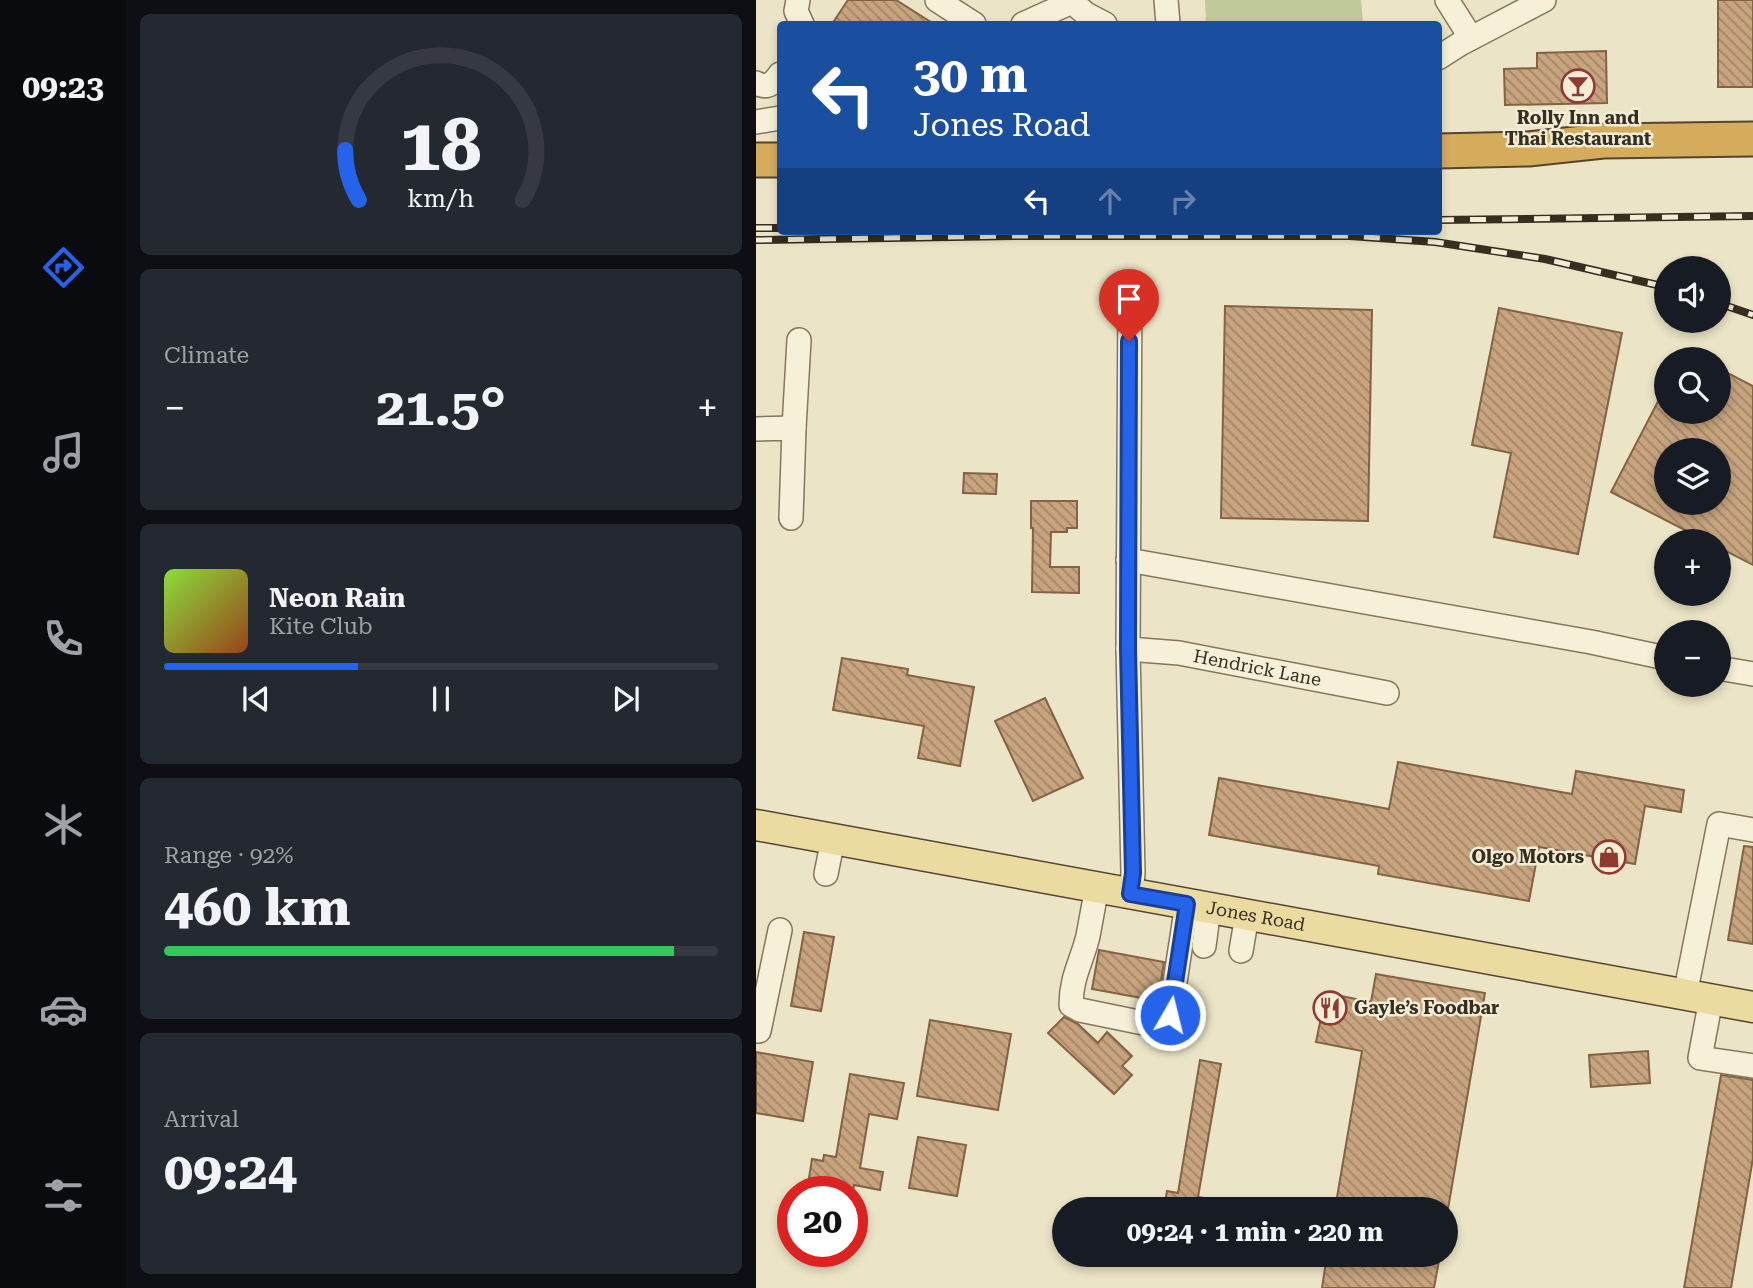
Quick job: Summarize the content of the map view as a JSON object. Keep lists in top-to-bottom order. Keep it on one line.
{"streets":{"main road":["Jones Road"],"street":["Hendrick Lane"]},"places":{"bar":["Rolly Inn and Thai Restaurant"],"shop":["Olgo Motors"],"restaurant":["Gayle’s Foodbar"]},"page":{"tabs":"09:23","turn":["30 m","Jones Road"],"map_buttons":["+","−"],"tile":["Climate",["Range · 92%","460 km"],["Arrival","09:24"]],"heat":["−","21.5°","+"],"song":["Neon Rain","Kite Club"],"limit":"20","trip":"09:24 · 1 min · 220 m","gauge":["18","km/h"]}}
